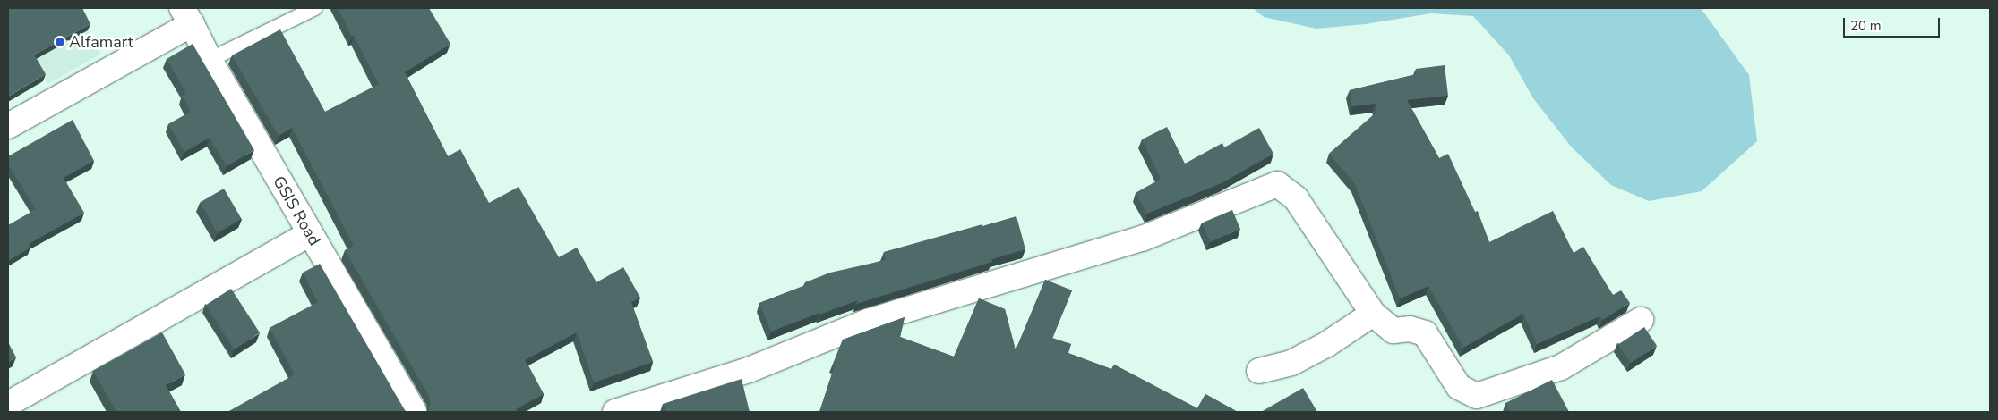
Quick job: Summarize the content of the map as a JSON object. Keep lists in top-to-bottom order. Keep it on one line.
{"streets":{"street":["GSIS Road"]},"places":["Alfamart"],"scale_bar":"20 m"}
